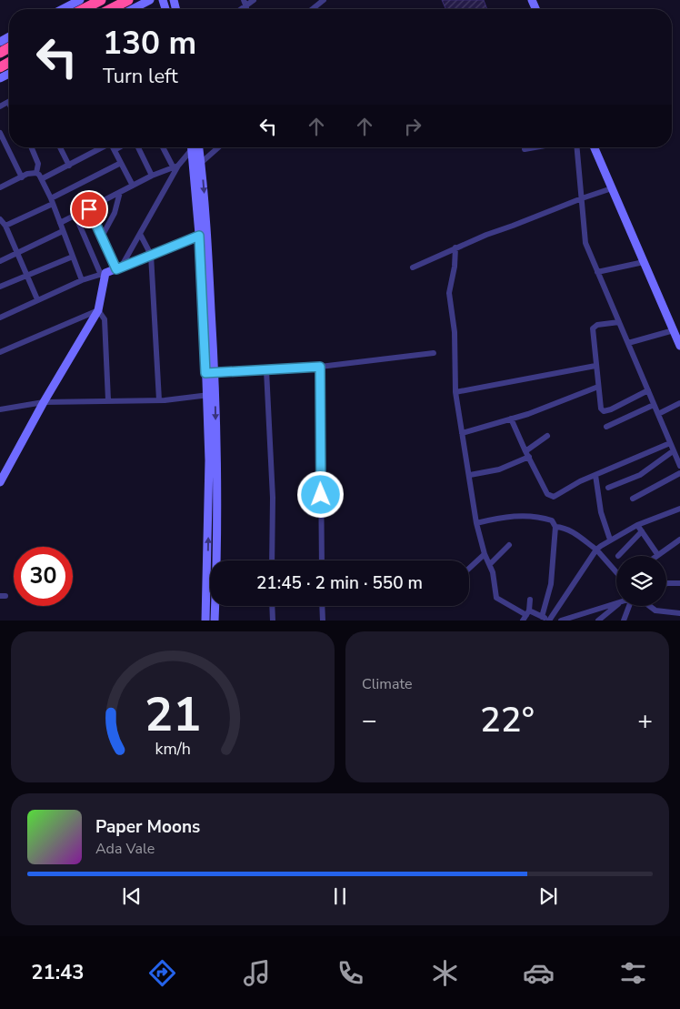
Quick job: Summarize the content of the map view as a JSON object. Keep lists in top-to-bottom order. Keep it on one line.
{"page":{"turn":["130 m","Turn left"],"limit":"30","trip":"21:45 · 2 min · 550 m","tile":"Climate","heat":["−","22°","+"],"song":["Paper Moons","Ada Vale"],"tabs":"21:43","gauge":["21","km/h"]}}
